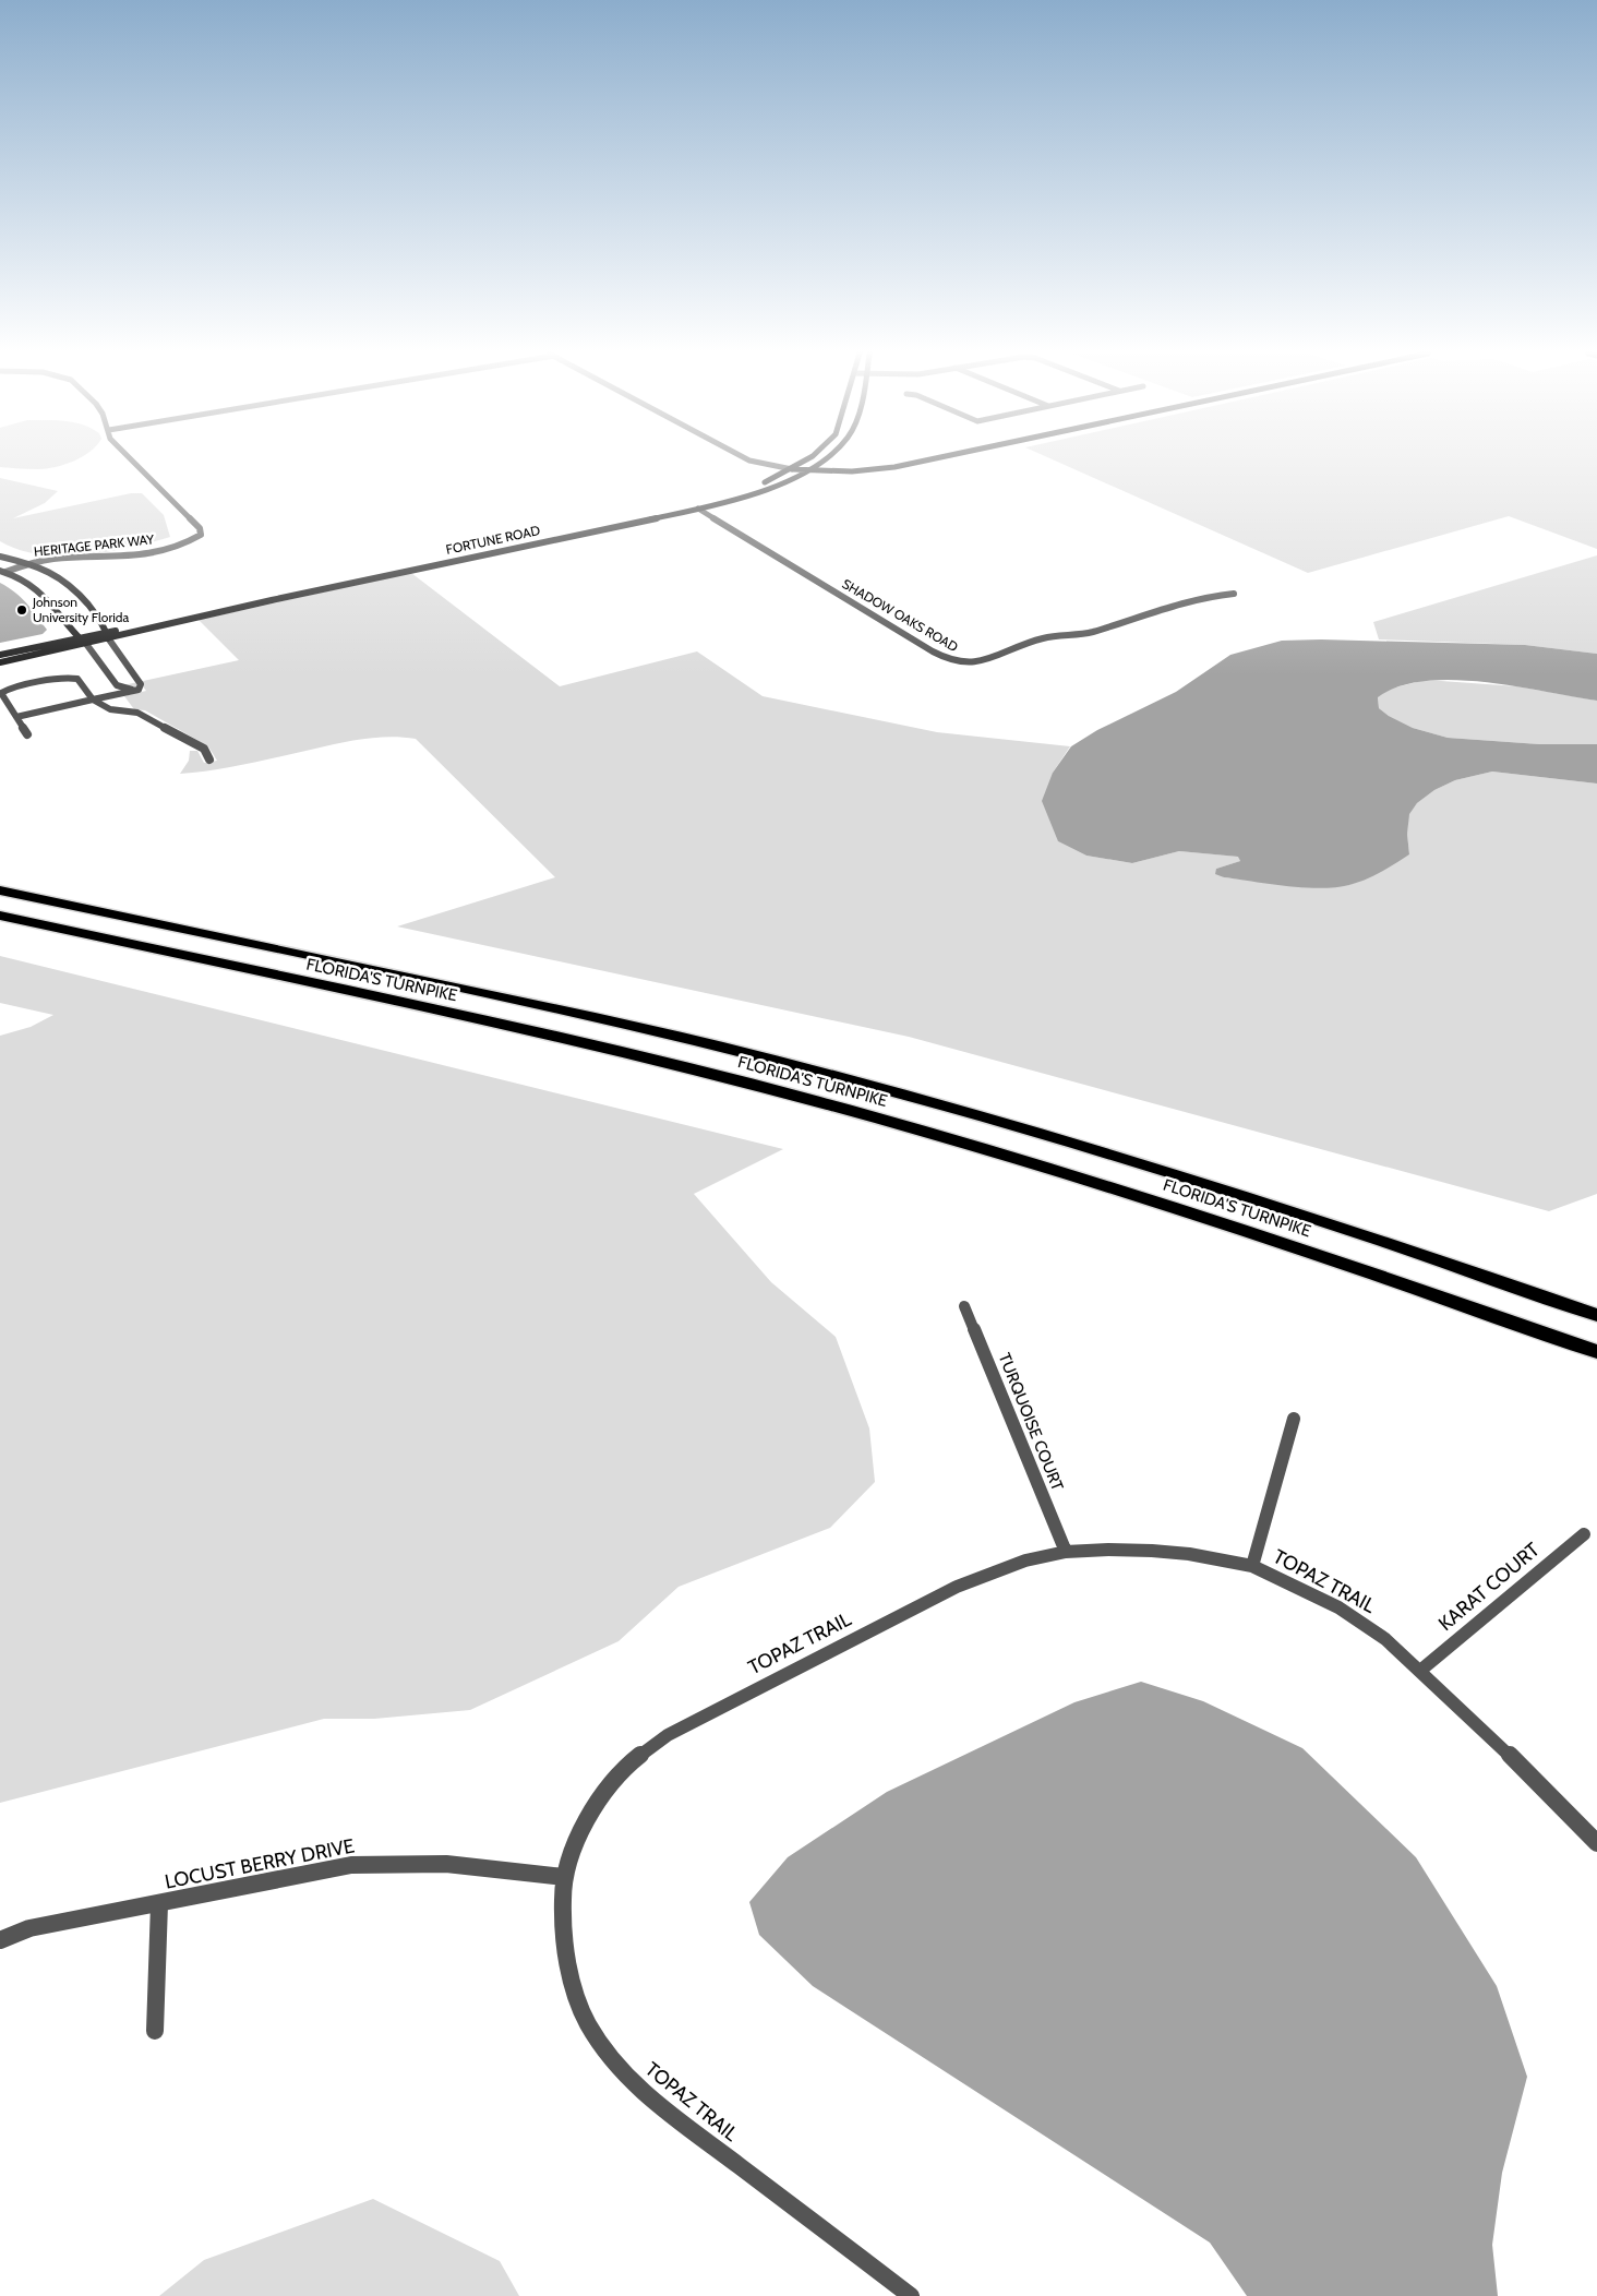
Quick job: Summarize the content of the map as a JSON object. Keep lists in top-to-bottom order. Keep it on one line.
{"streets":{"highway":["FLORIDA'S TURNPIKE"],"main road":["FORTUNE ROAD"],"street":["HERITAGE PARK WAY","SHADOW OAKS ROAD","TURQUOISE COURT","TOPAZ TRAIL","KARAT COURT","LOCUST BERRY DRIVE"]},"crossings":[["FORTUNE ROAD","SHADOW OAKS ROAD"],["TURQUOISE COURT","TOPAZ TRAIL"],["TOPAZ TRAIL","KARAT COURT"],["TOPAZ TRAIL","LOCUST BERRY DRIVE"]],"places":["Johnson University Florida"]}
